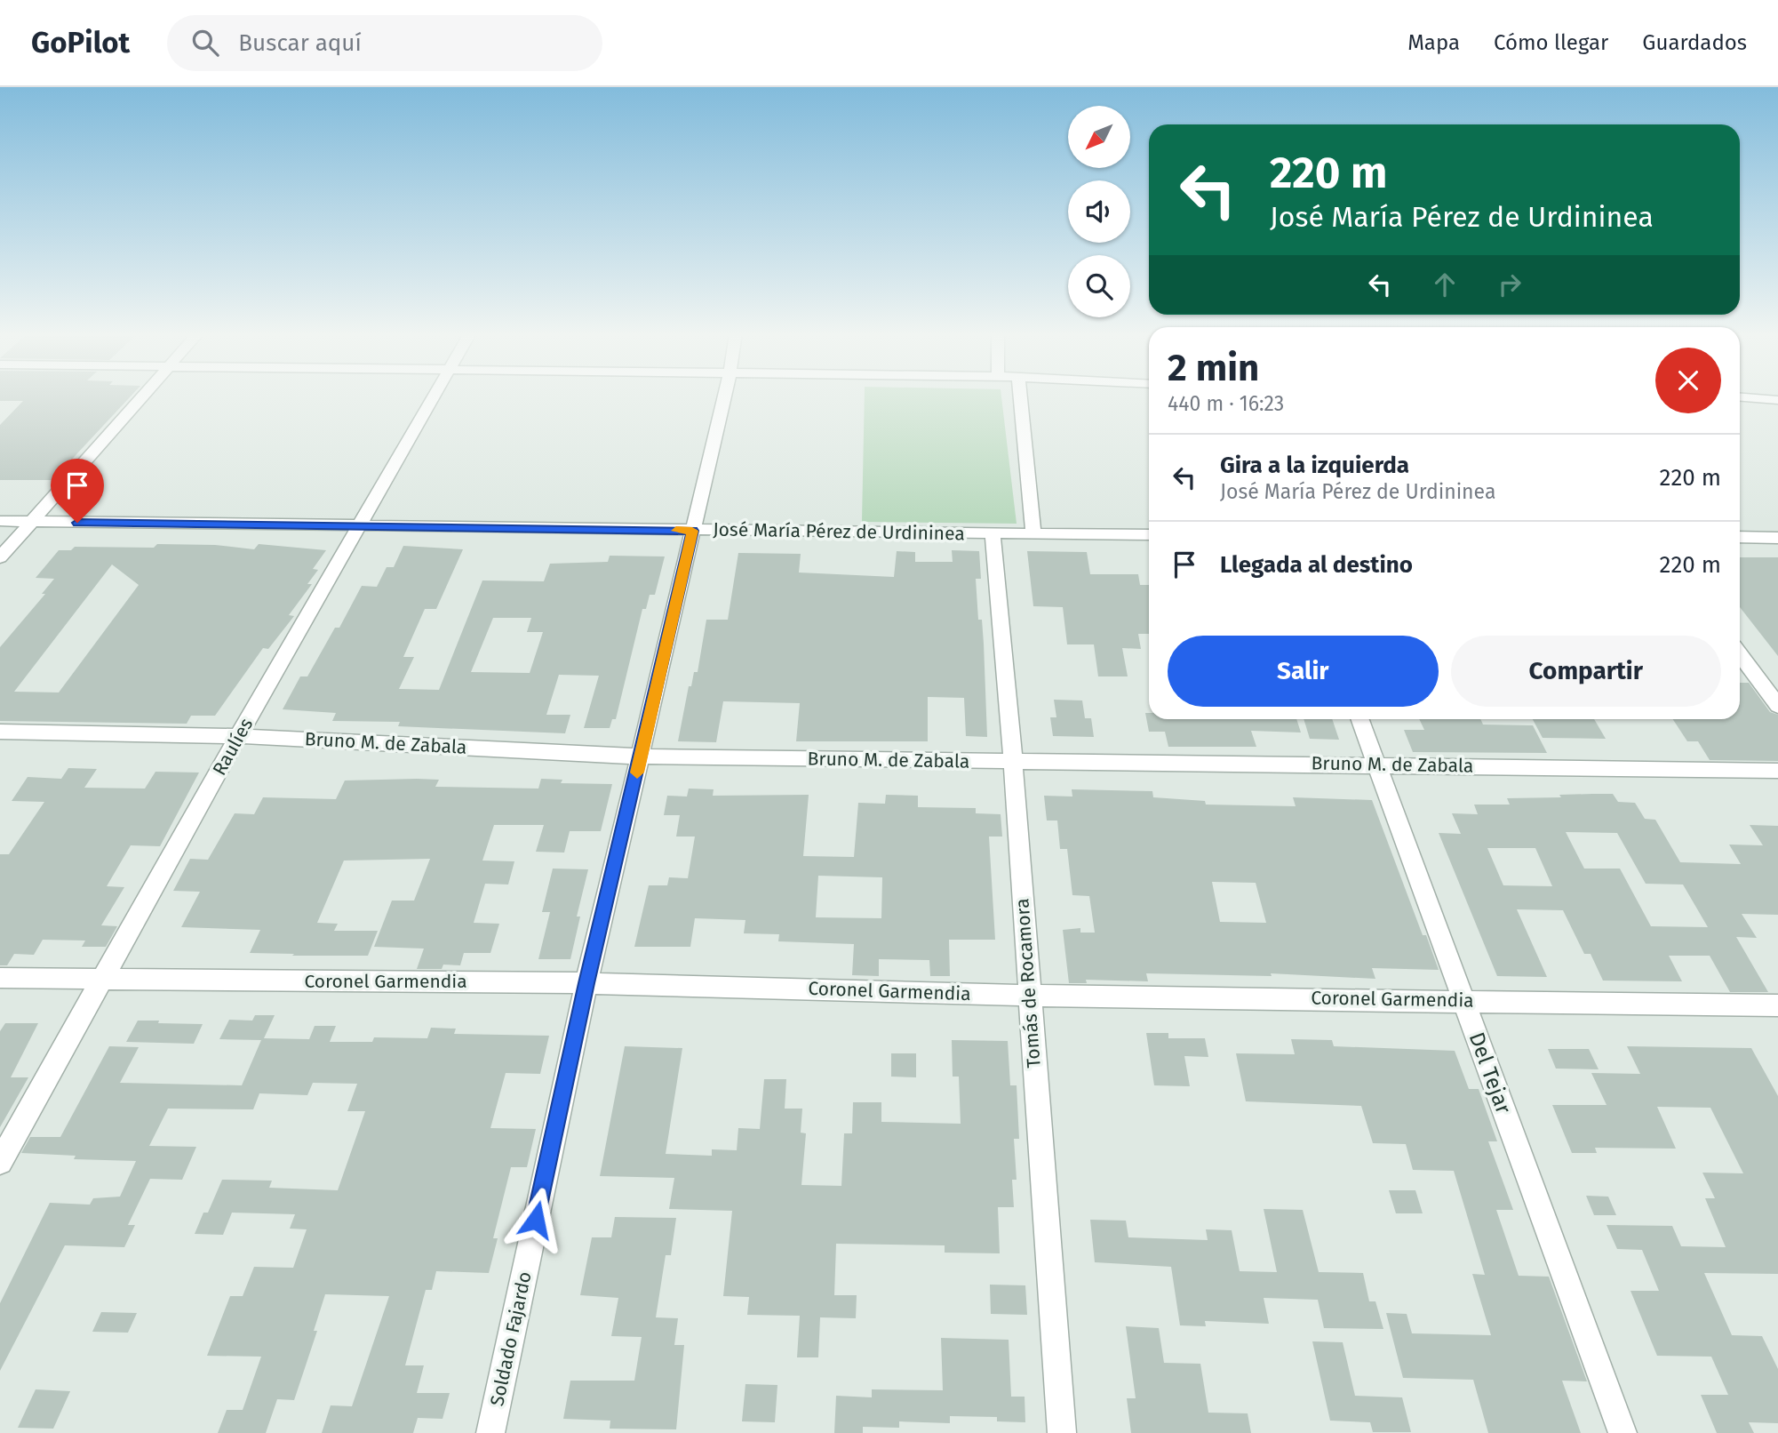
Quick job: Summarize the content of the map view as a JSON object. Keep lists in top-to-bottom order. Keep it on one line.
{"streets":{"street":["José María Pérez de Urdininea","Bruno M. de Zabala","Raulíes","Coronel Garmendia","Tomás de Rocamora","Del Tejar","Soldado Fajardo"]},"crossings":[["José María Pérez de Urdininea","Raulíes"],["José María Pérez de Urdininea","Tomás de Rocamora"],["José María Pérez de Urdininea","Soldado Fajardo"],["Bruno M. de Zabala","Raulíes"],["Bruno M. de Zabala","Tomás de Rocamora"],["Bruno M. de Zabala","Del Tejar"],["Bruno M. de Zabala","Soldado Fajardo"],["Raulíes","Coronel Garmendia"],["Coronel Garmendia","Tomás de Rocamora"],["Coronel Garmendia","Del Tejar"],["Coronel Garmendia","Soldado Fajardo"]],"north":"bottom left","page":{"header":"GoPilot","search":"Buscar aquí","nav":["Mapa","Cómo llegar","Guardados"],"turn":["220 m","José María Pérez de Urdininea"],"heading":["2 min","440 m · 16:23"],"list":[{"name":"Gira a la izquierda","note":"José María Pérez de Urdininea","value":"220 m"},{"name":"Llegada al destino","value":"220 m"}],"buttons":["Salir","Compartir"]}}
